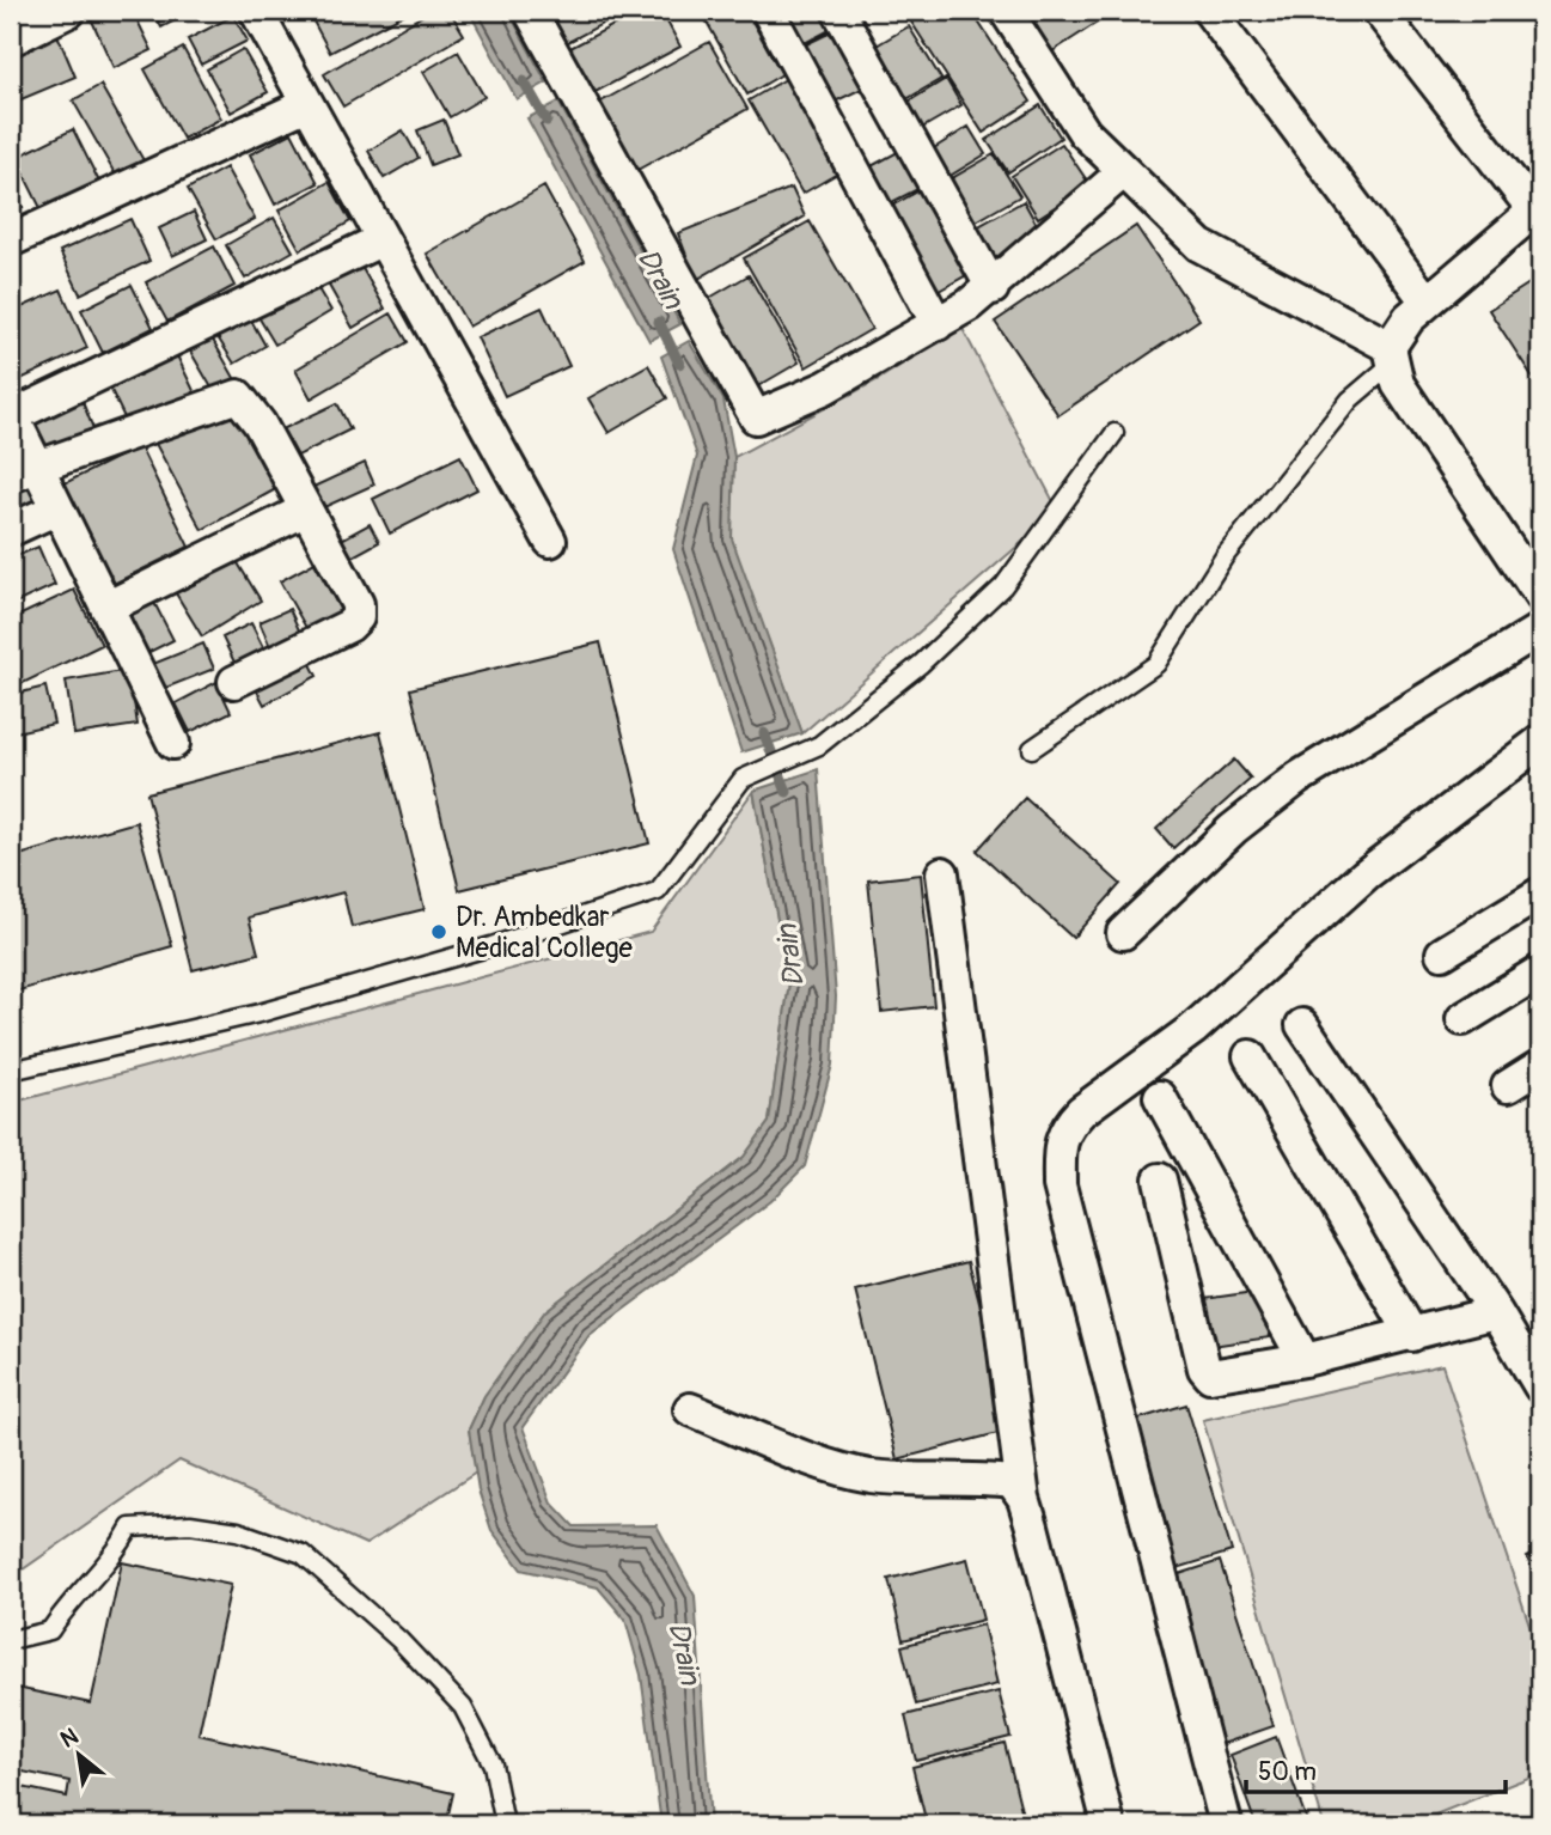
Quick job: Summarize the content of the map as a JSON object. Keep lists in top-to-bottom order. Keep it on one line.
{"water":["Drain"],"places":["Dr. Ambedkar Medical College"],"scale_bar":"50 m","north":"top left"}
